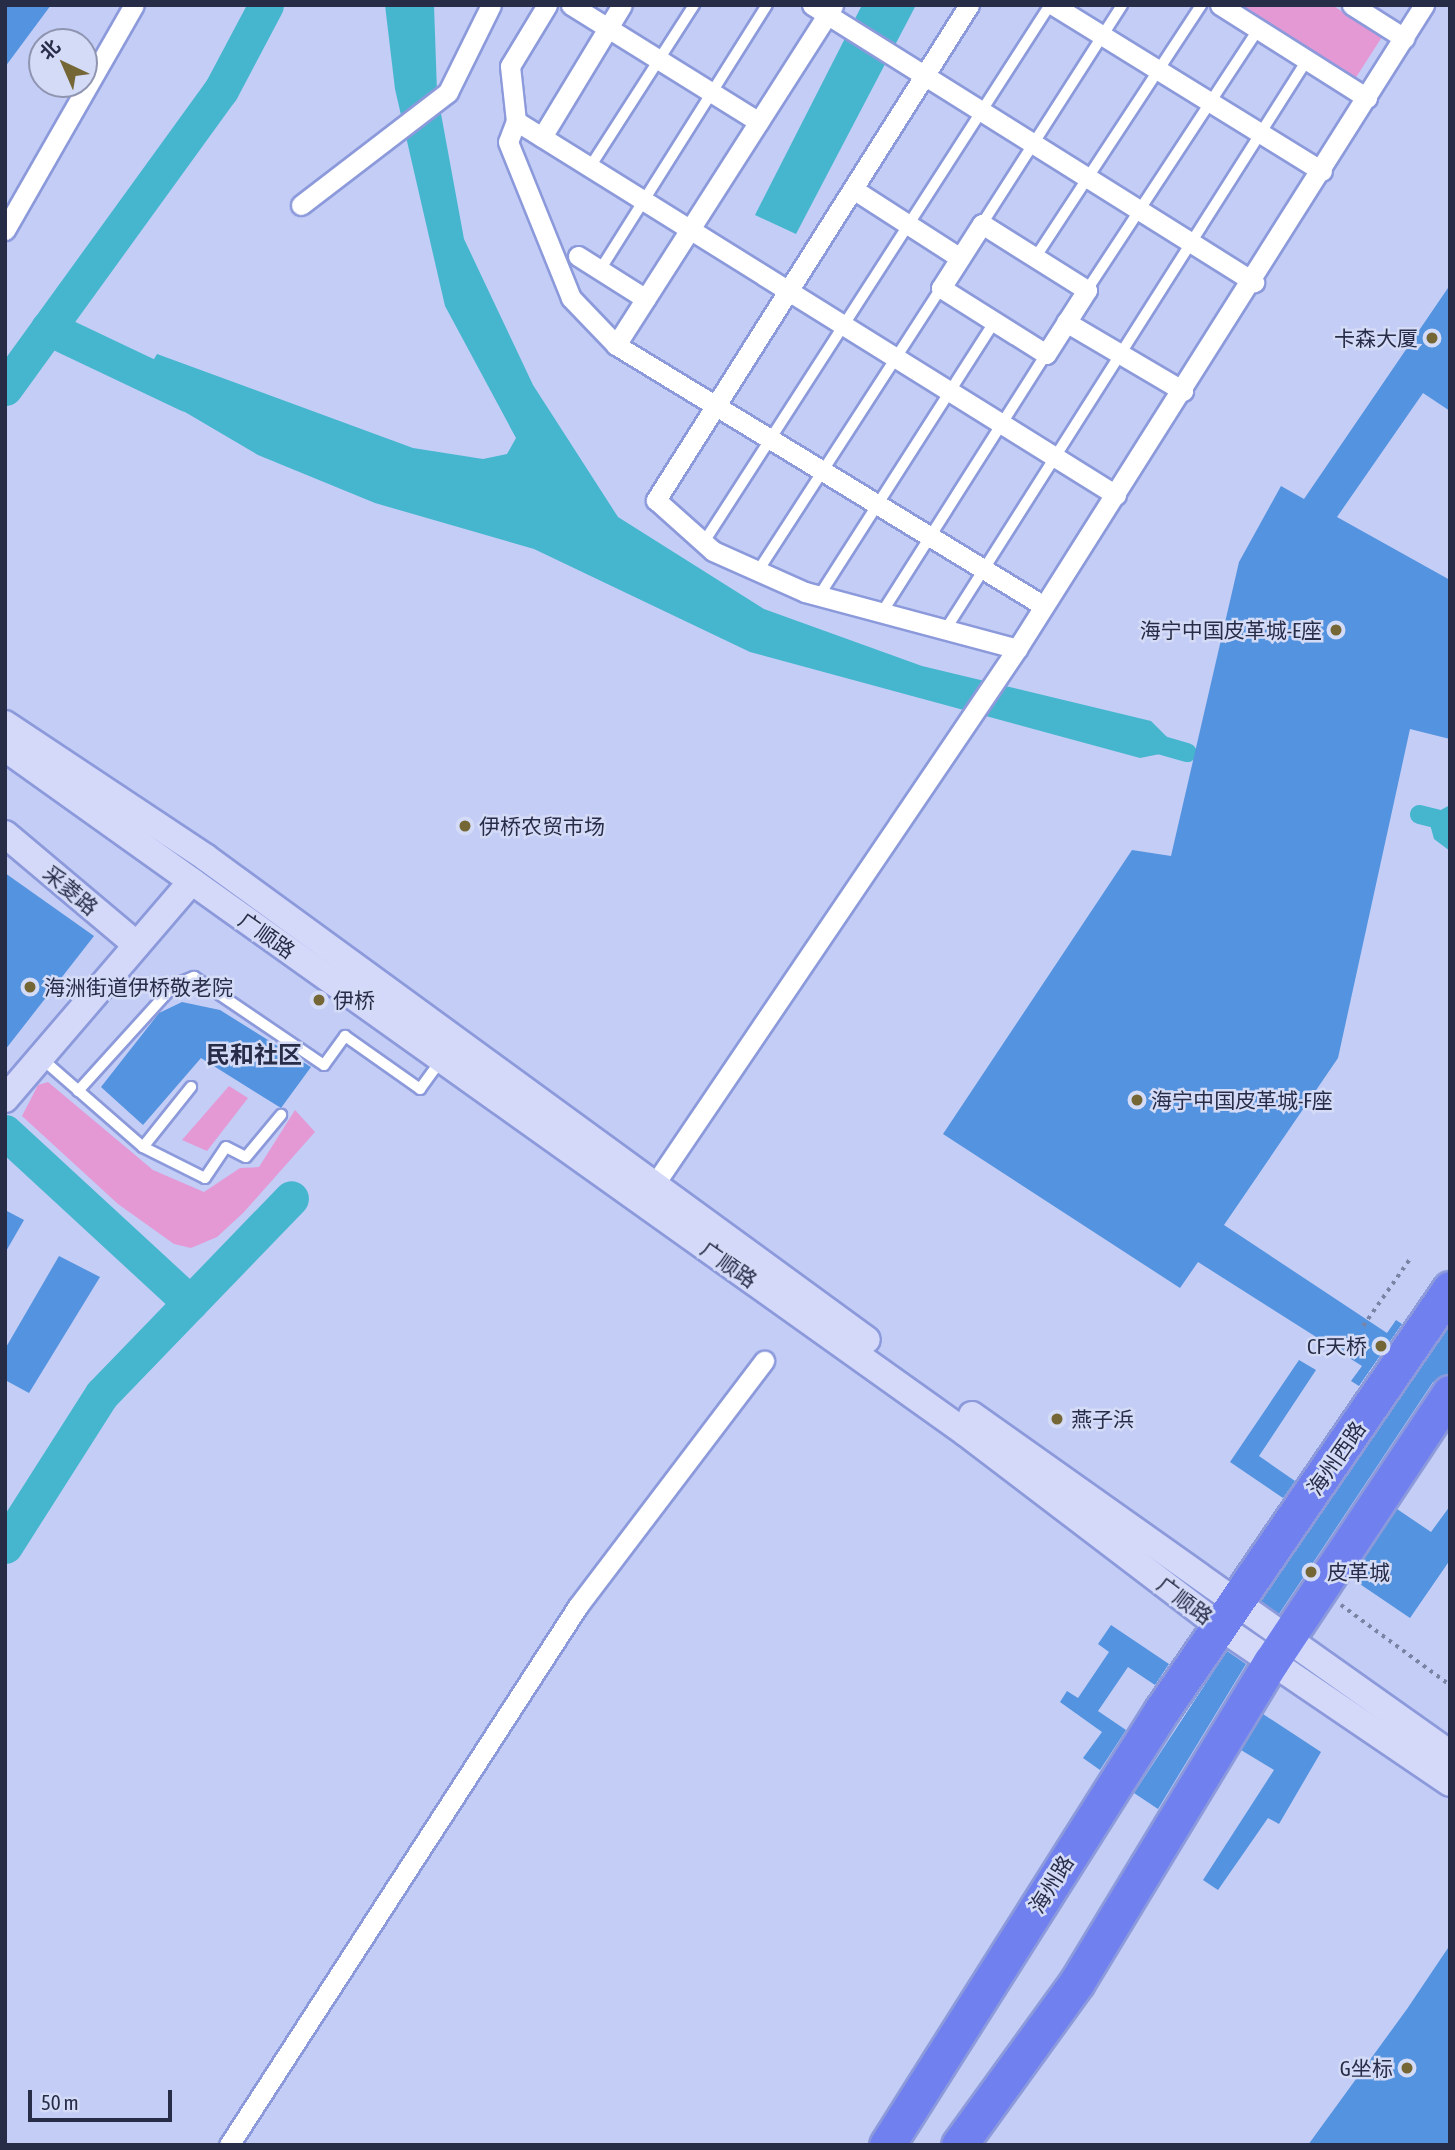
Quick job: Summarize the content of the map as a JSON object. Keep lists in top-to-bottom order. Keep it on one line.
{"streets":{"highway":["海州西路","海州路"],"main road":["采菱路","广顺路"]},"crossings":[["广顺路","海州西路"],["广顺路","海州路"],["海州西路","海州路"]],"districts":["民和社区"],"places":["卡森大厦","海宁中国皮革城-E座","伊桥农贸市场","海洲街道伊桥敬老院","伊桥","海宁中国皮革城-F座","CF天桥","燕子浜","皮革城","G坐标"],"scale_bar":"50 m","north":"top left"}
